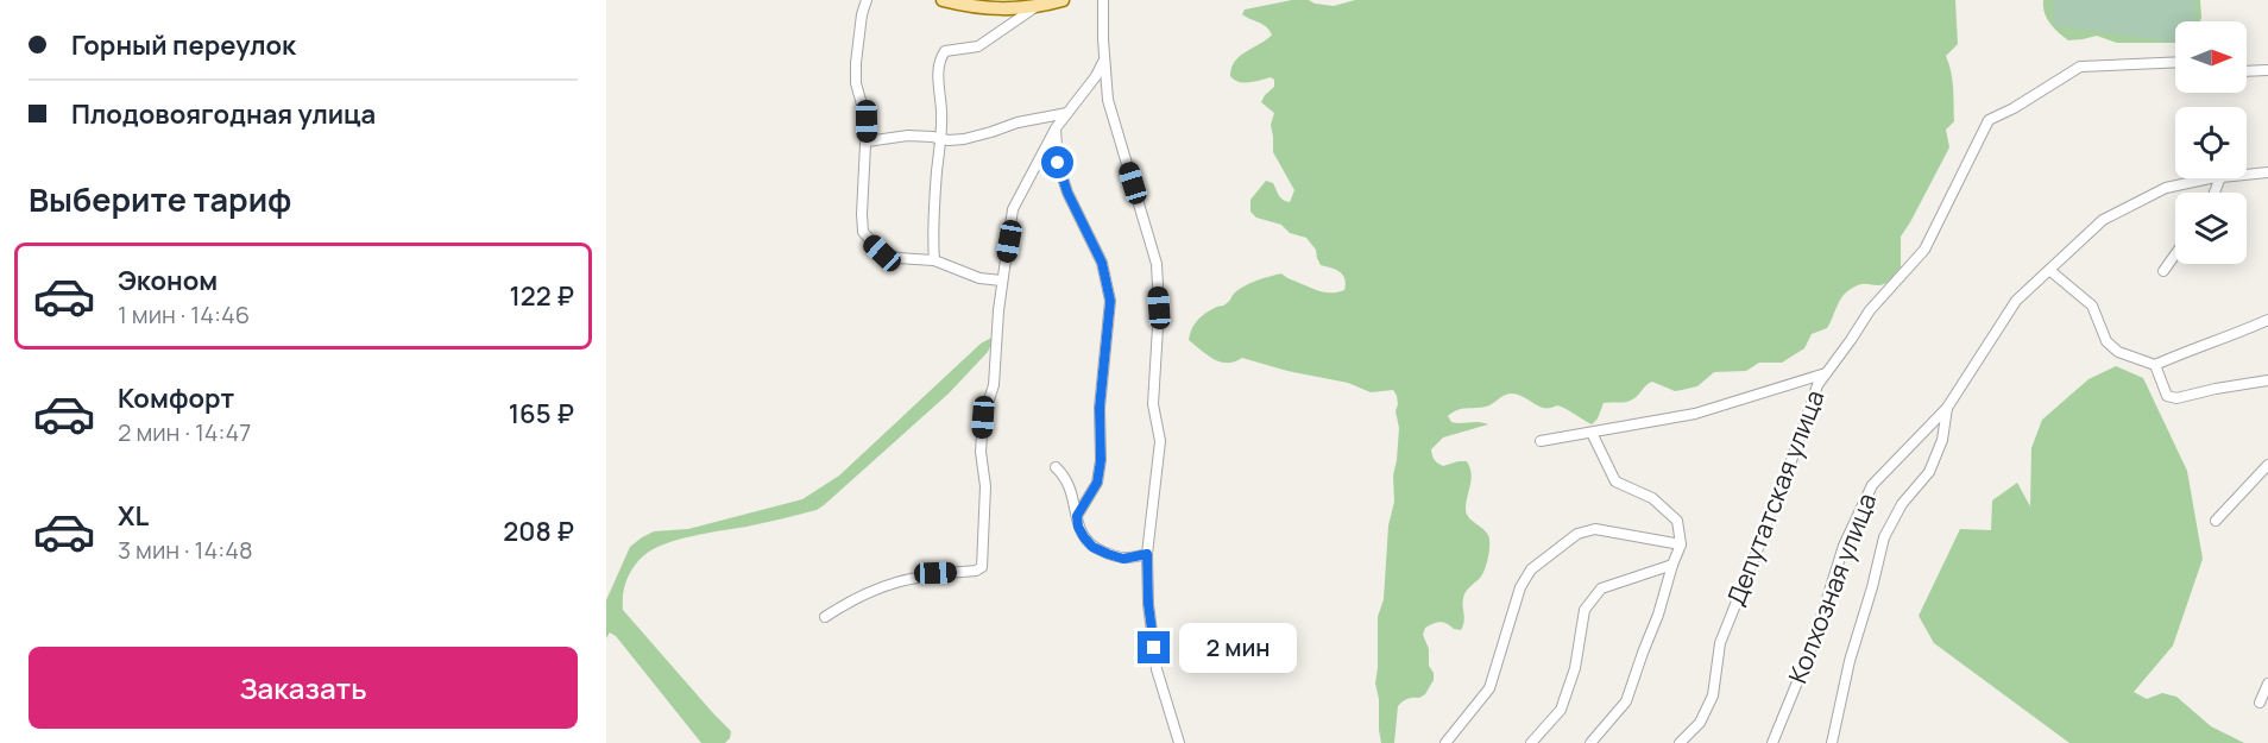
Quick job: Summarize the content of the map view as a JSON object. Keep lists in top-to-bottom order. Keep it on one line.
{"streets":{"street":["Депутатская улица","Колхозная улица"]},"north":"right","page":{"banner":["Горный переулок","Плодовоягодная улица"],"heading":"Выберите тариф","list":[{"name":"Эконом","note":"1 мин · 14:46","value":"122 ₽"},{"name":"Комфорт","note":"2 мин · 14:47","value":"165 ₽"},{"name":"XL","note":"3 мин · 14:48","value":"208 ₽"}],"bubble":"2 мин","buttons":"Заказать"}}
